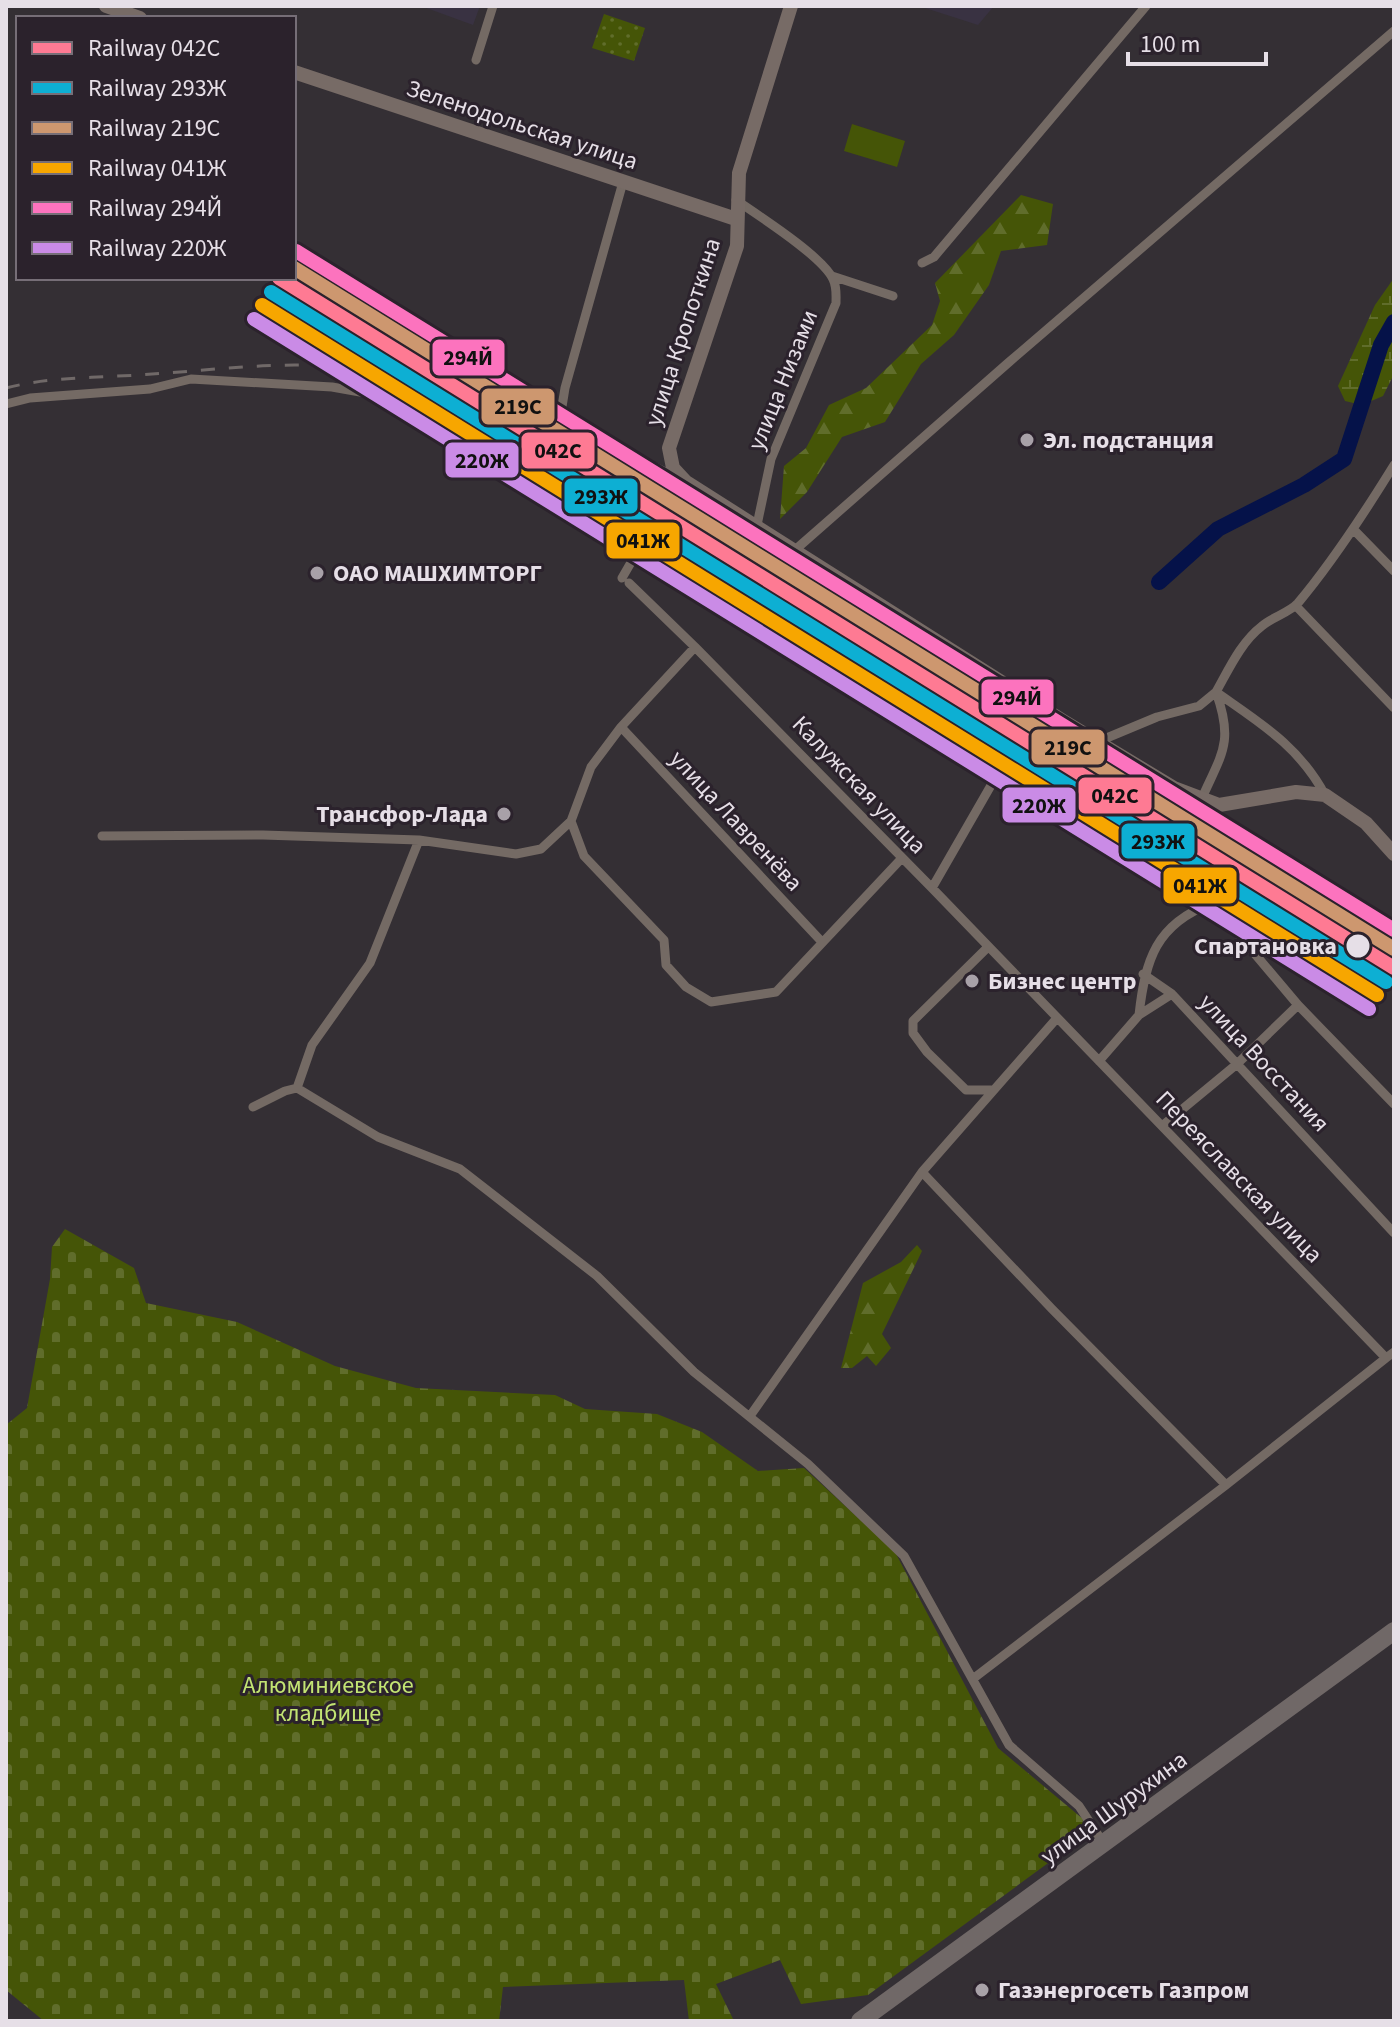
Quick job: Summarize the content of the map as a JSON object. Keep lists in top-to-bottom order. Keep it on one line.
{"streets":{"highway":["улица Шурухина"],"street":["Зеленодольская улица","улица Кропоткина","улица Низами","Калужская улица","улица Лавренёва","улица Восстания","Переяславская улица"]},"crossings":[["Зеленодольская улица","улица Кропоткина"],["Калужская улица","Переяславская улица"],["улица Восстания","Переяславская улица"]],"parks":["Алюминиевское кладбище"],"places":["Эл. подстанция","ОАО МАШХИМТОРГ","Трансфор-Лада","Спартановка","Бизнес центр","Газэнергосеть Газпром"],"lines":["rail line 294Й","rail line 219С","rail line 042С","rail line 293Ж","rail line 041Ж","rail line 220Ж"],"legend":["Railway 042С","Railway 293Ж","Railway 219С","Railway 041Ж","Railway 294Й","Railway 220Ж"],"scale_bar":"100 m"}
